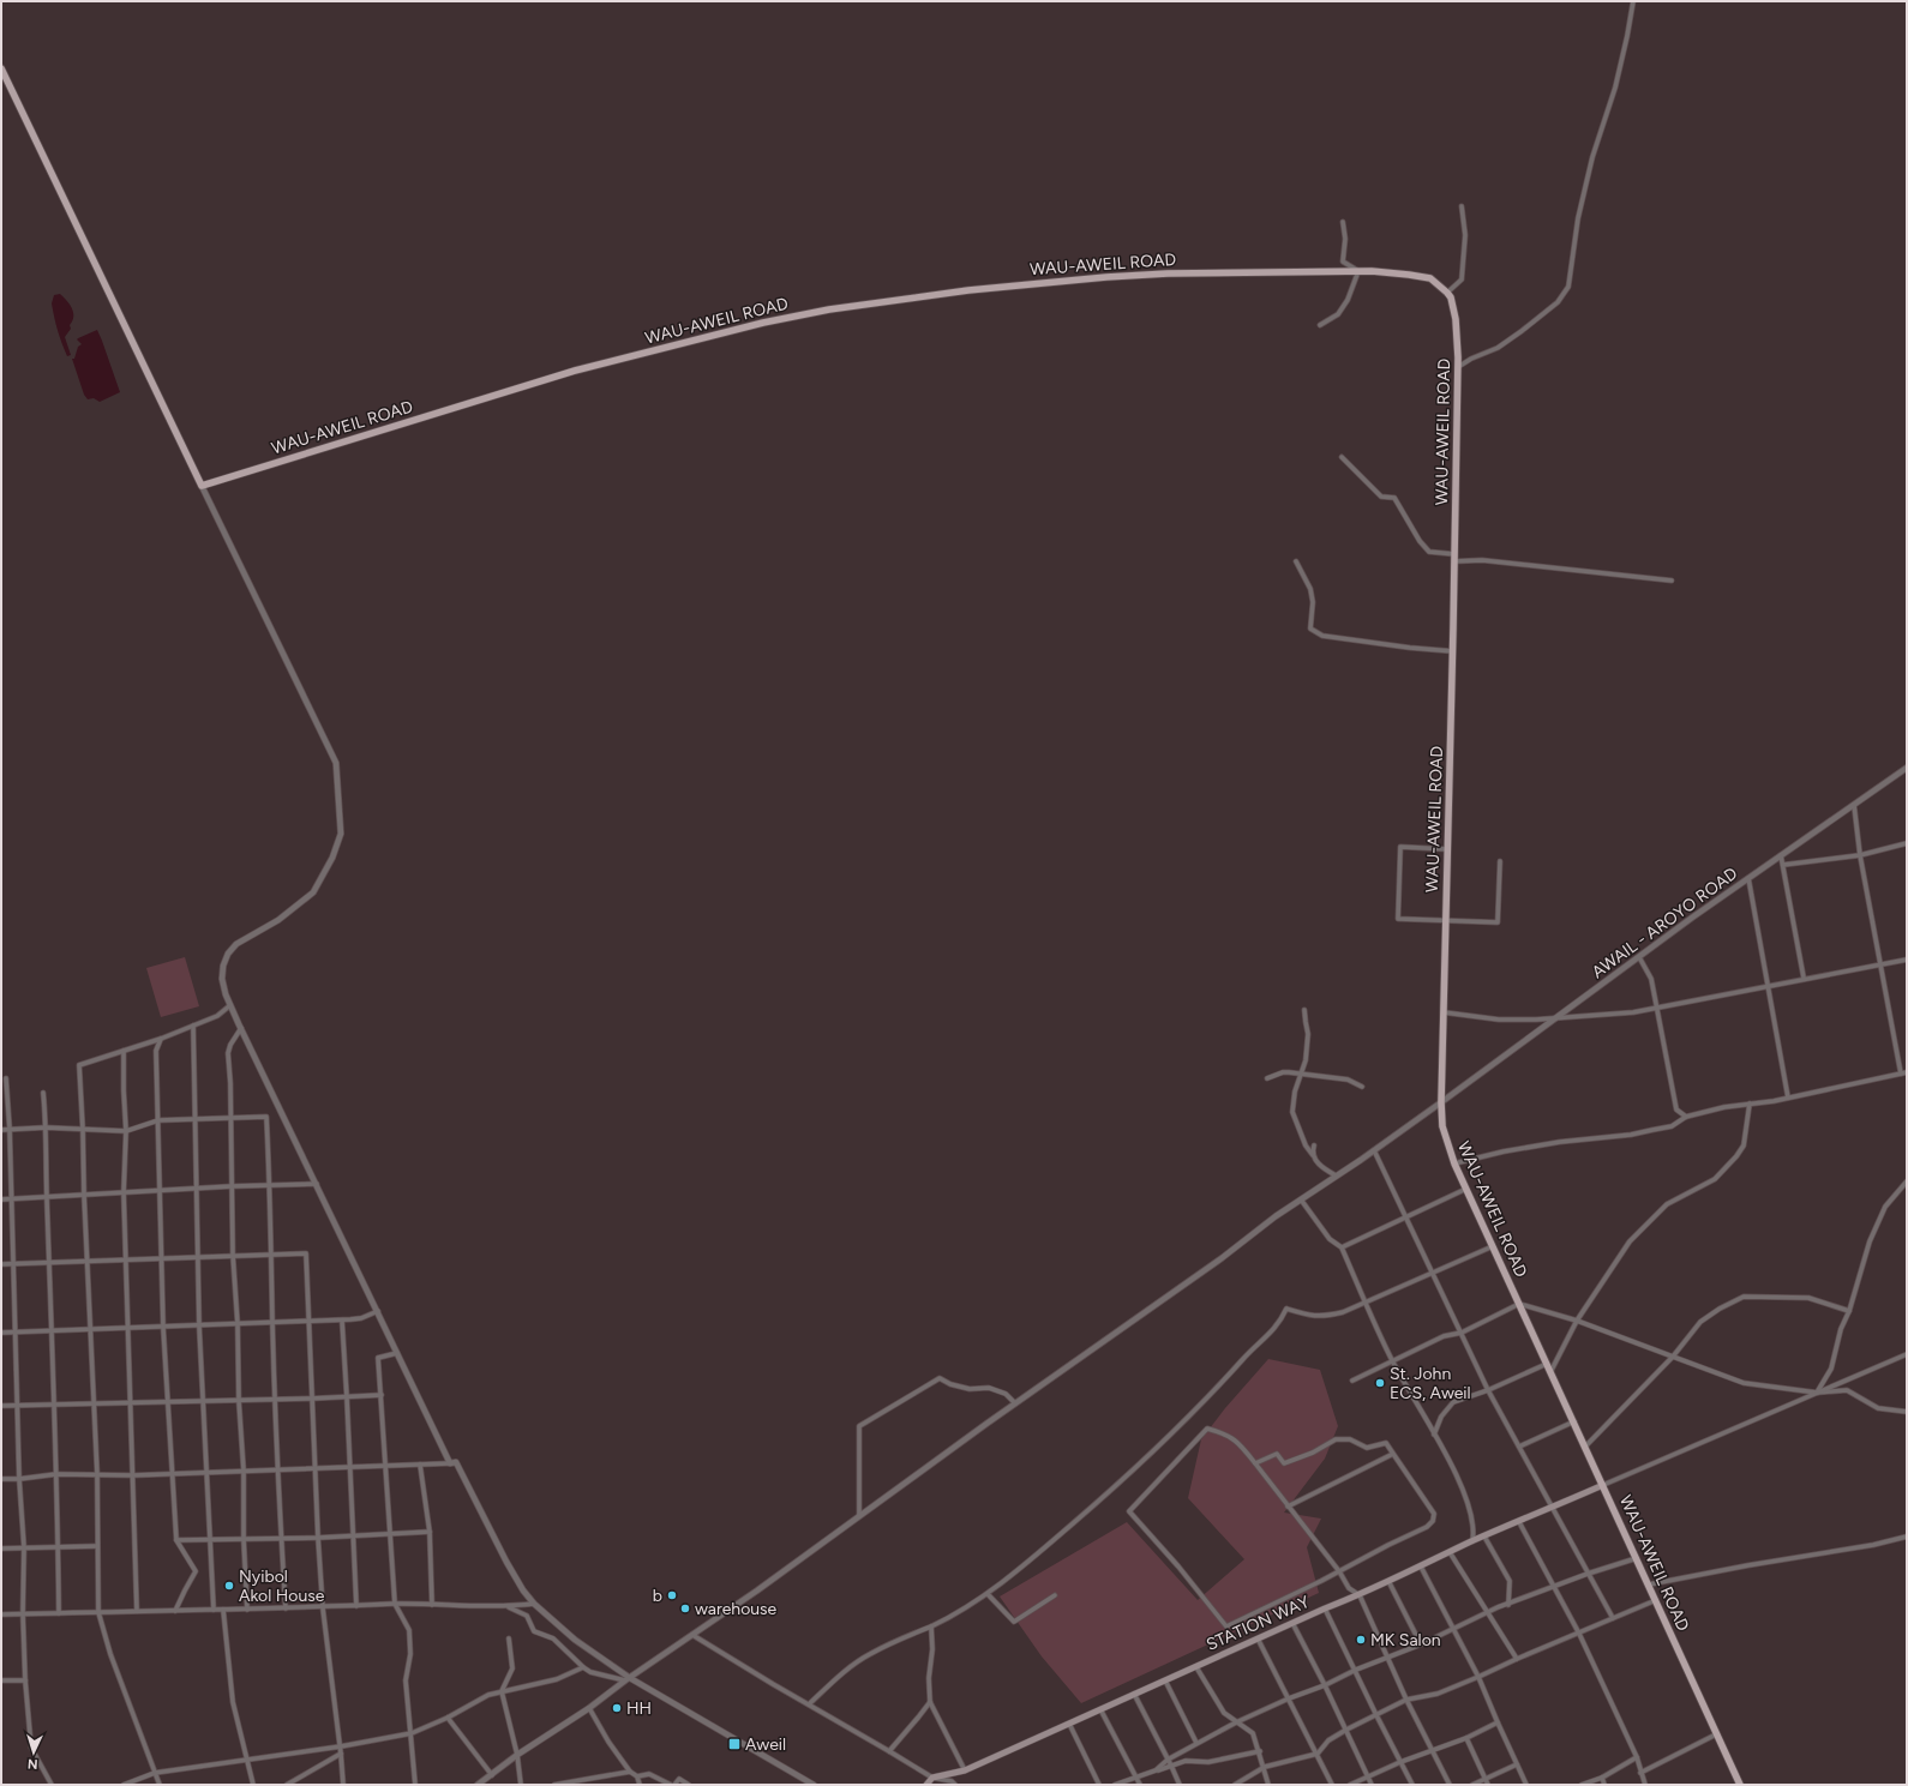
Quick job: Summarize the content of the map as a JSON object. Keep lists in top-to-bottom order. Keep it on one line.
{"streets":{"main road":["WAU-AWEIL ROAD","STATION WAY"],"street":["AWAIL - AROYO ROAD"]},"crossings":[["WAU-AWEIL ROAD","AWAIL - AROYO ROAD"],["WAU-AWEIL ROAD","STATION WAY"]],"places":{"other":["St. John ECS, Aweil","Nyibol Akol House","b","warehouse","MK Salon","HH"],"transit":["Aweil"]},"north":"bottom"}
